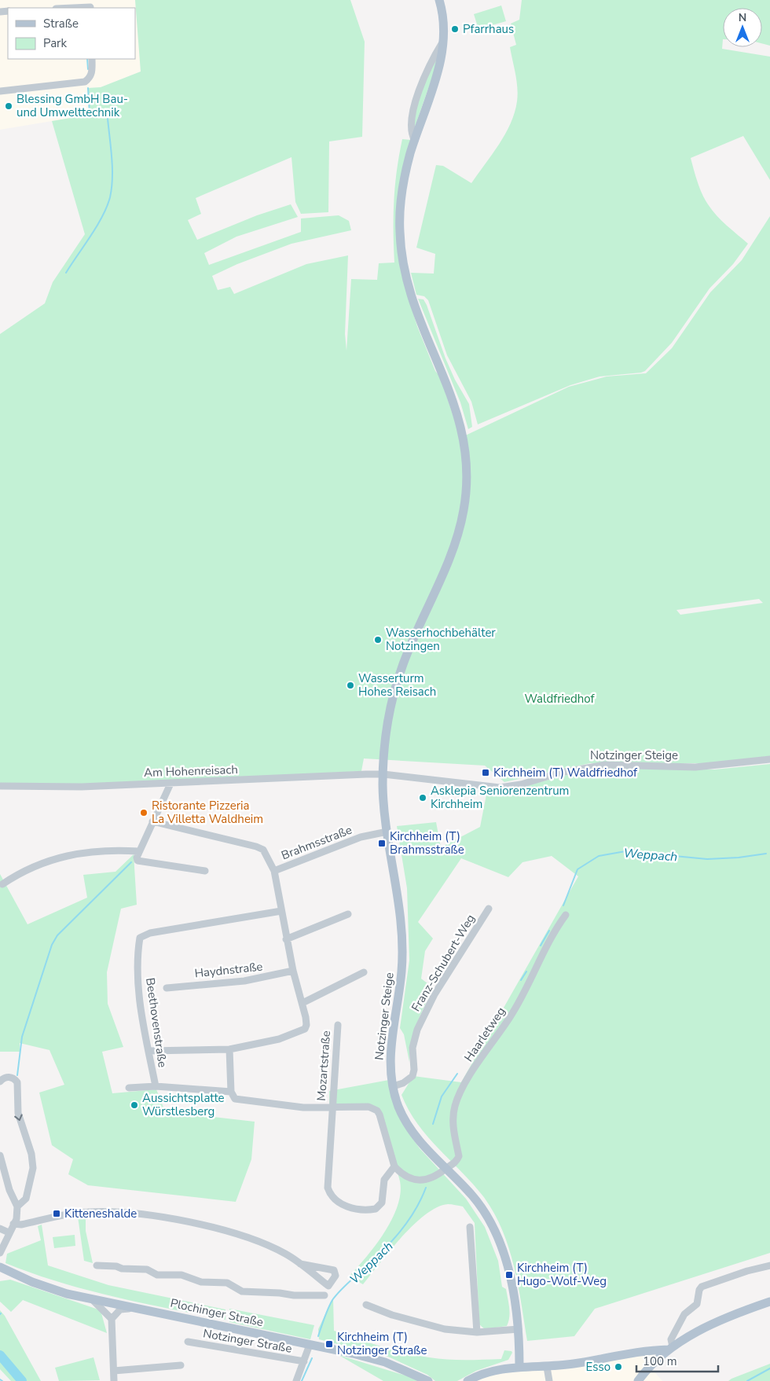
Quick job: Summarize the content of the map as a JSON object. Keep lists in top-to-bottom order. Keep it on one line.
{"streets":{"main road":["Notzinger Steige","Plochinger Straße"],"street":["Am Hohenreisach","Brahmsstraße","Franz-Schubert-Weg","Haydnstraße","Beethovenstraße","Haarletweg","Mozartstraße","Notzinger Straße"]},"crossings":[["Notzinger Steige","Am Hohenreisach"],["Notzinger Steige","Brahmsstraße"],["Notzinger Steige","Franz-Schubert-Weg"],["Notzinger Steige","Haarletweg"],["Brahmsstraße","Mozartstraße"],["Haydnstraße","Mozartstraße"],["Beethovenstraße","Mozartstraße"],["Plochinger Straße","Notzinger Straße"]],"water":["Weppach"],"parks":["Waldfriedhof"],"places":{"other":["Pfarrhaus","Blessing GmbH Bau- und Umwelttechnik","Wasserhochbehälter Notzingen","Wasserturm Hohes Reisach","Asklepia Seniorenzentrum Kirchheim","Ristorante Pizzeria La Villetta Waldheim","Aussichtsplatte Würstlesberg","Esso"],"transit":["Kirchheim (T) Waldfriedhof","Kirchheim (T) Brahmsstraße","Kitteneshalde","Kirchheim (T) Hugo-Wolf-Weg","Kirchheim (T) Notzinger Straße"]},"legend":["Straße","Park"],"scale_bar":"100 m","north":"top"}
